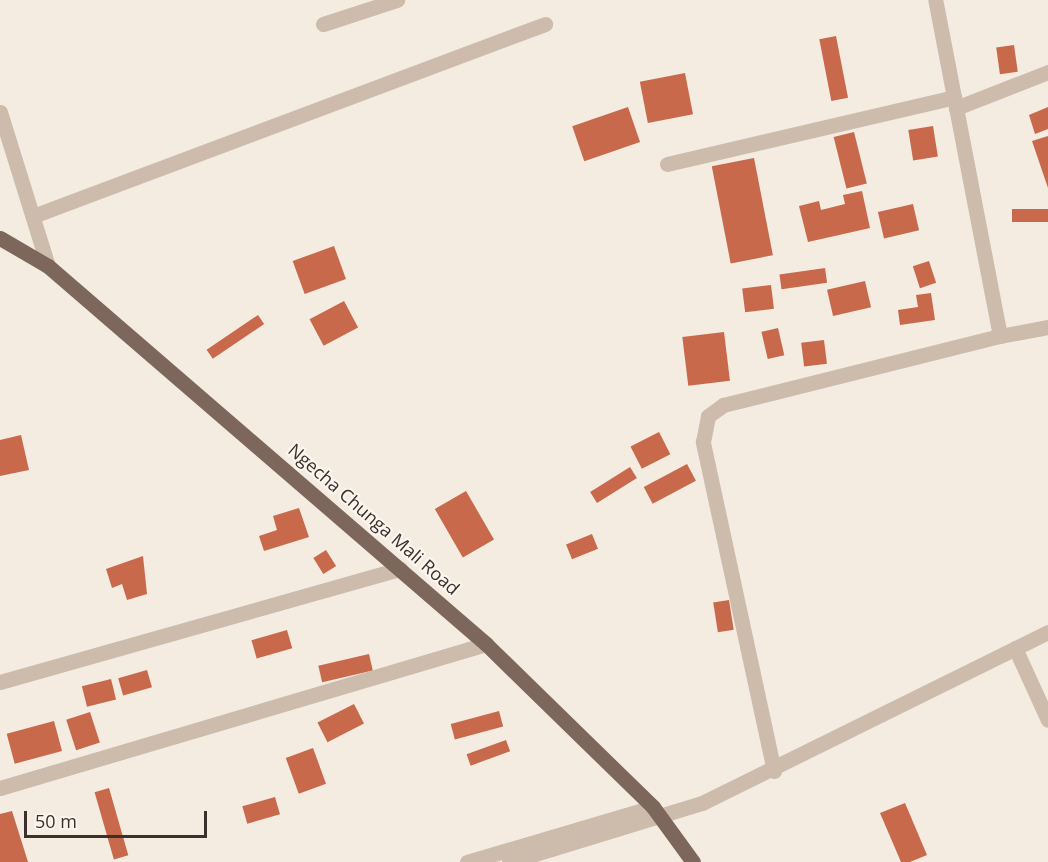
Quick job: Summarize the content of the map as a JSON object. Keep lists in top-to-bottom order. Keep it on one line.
{"streets":{"main road":["Ngecha Chunga Mali Road"]},"scale_bar":"50 m"}
